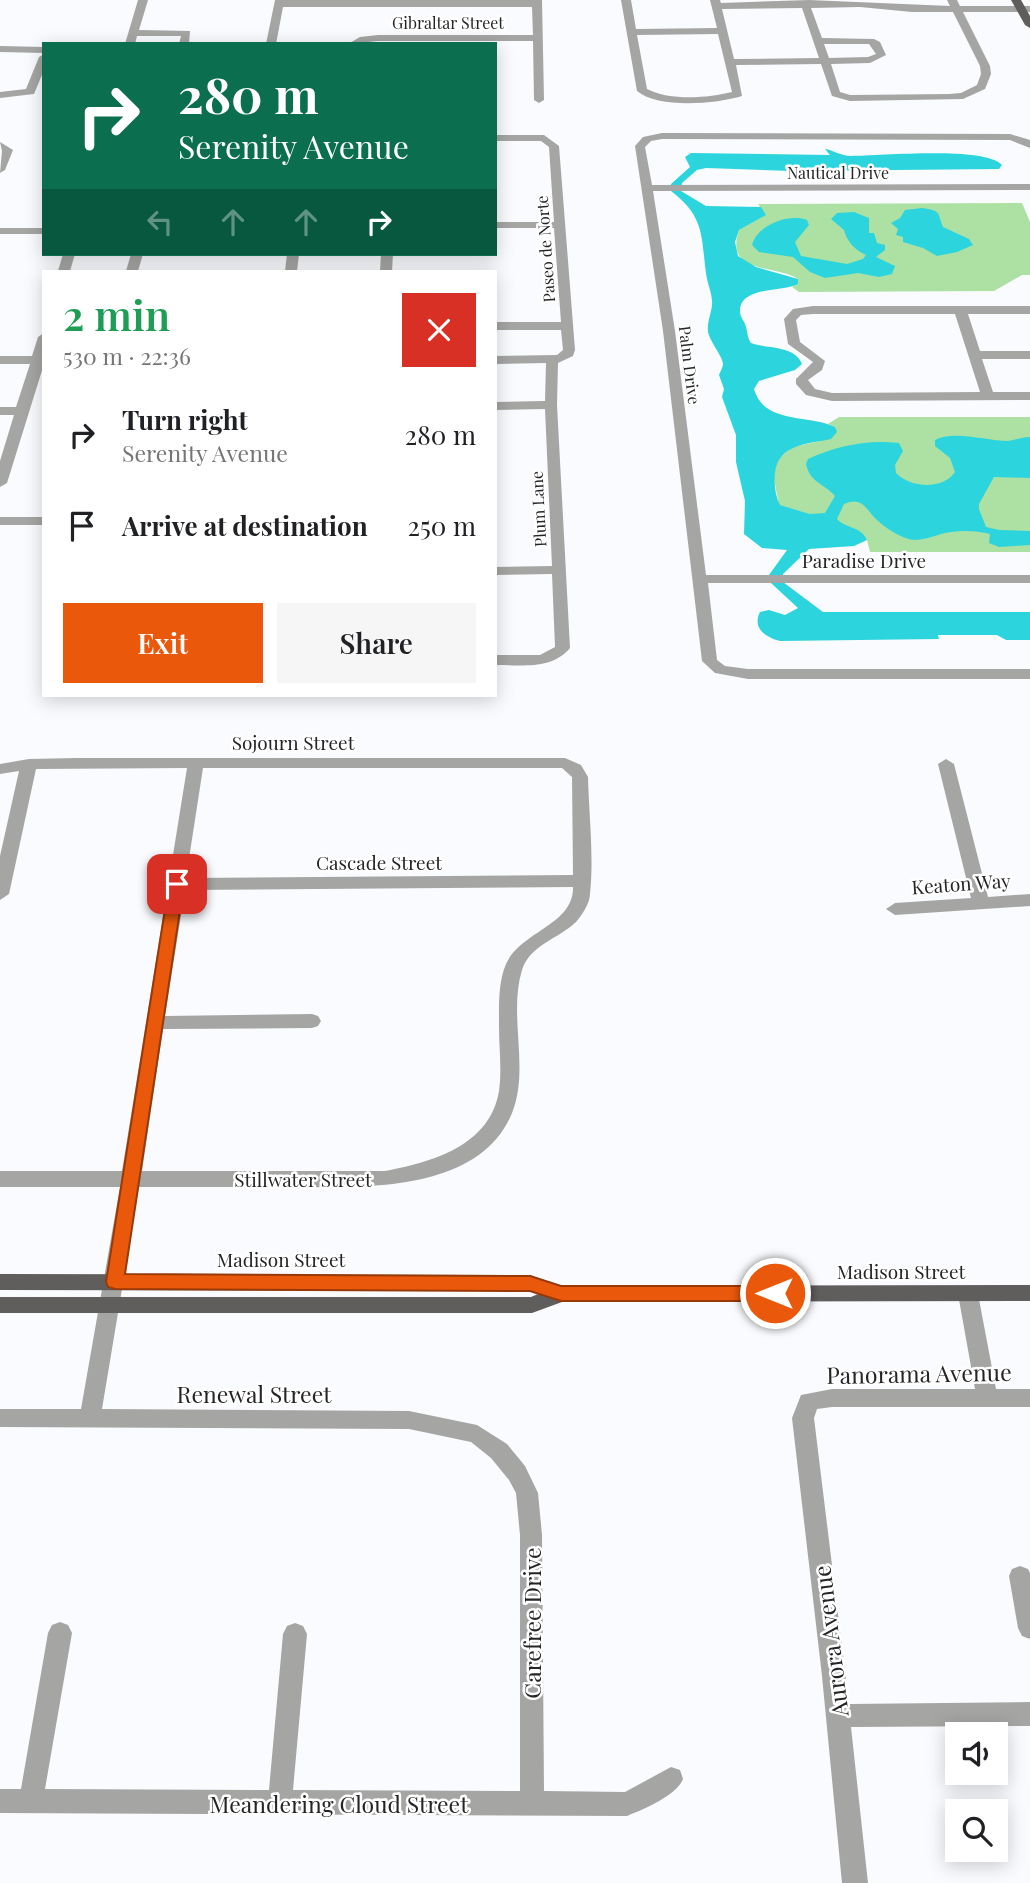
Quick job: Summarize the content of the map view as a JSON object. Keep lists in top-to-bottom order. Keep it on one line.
{"streets":{"main road":["Madison Street"],"street":["Gibraltar Street","Nautical Drive","Paseo de Norte","Palm Drive","Plum Lane","Paradise Drive","Sojourn Street","Cascade Street","Keaton Way","Stillwater Street","Panorama Avenue","Renewal Street","Carefree Drive","Aurora Avenue","Meandering Cloud Street"]},"crossings":[["Nautical Drive","Palm Drive"],["Paseo de Norte","Plum Lane"],["Palm Drive","Paradise Drive"],["Sojourn Street","Cascade Street"],["Sojourn Street","Stillwater Street"],["Cascade Street","Stillwater Street"],["Panorama Avenue","Aurora Avenue"],["Renewal Street","Carefree Drive"],["Carefree Drive","Meandering Cloud Street"]],"page":{"turn":["280 m","Serenity Avenue"],"heading":["2 min","530 m · 22:36"],"list":[{"name":"Turn right","note":"Serenity Avenue","value":"280 m"},{"name":"Arrive at destination","value":"250 m"}],"buttons":["Exit","Share"]}}
